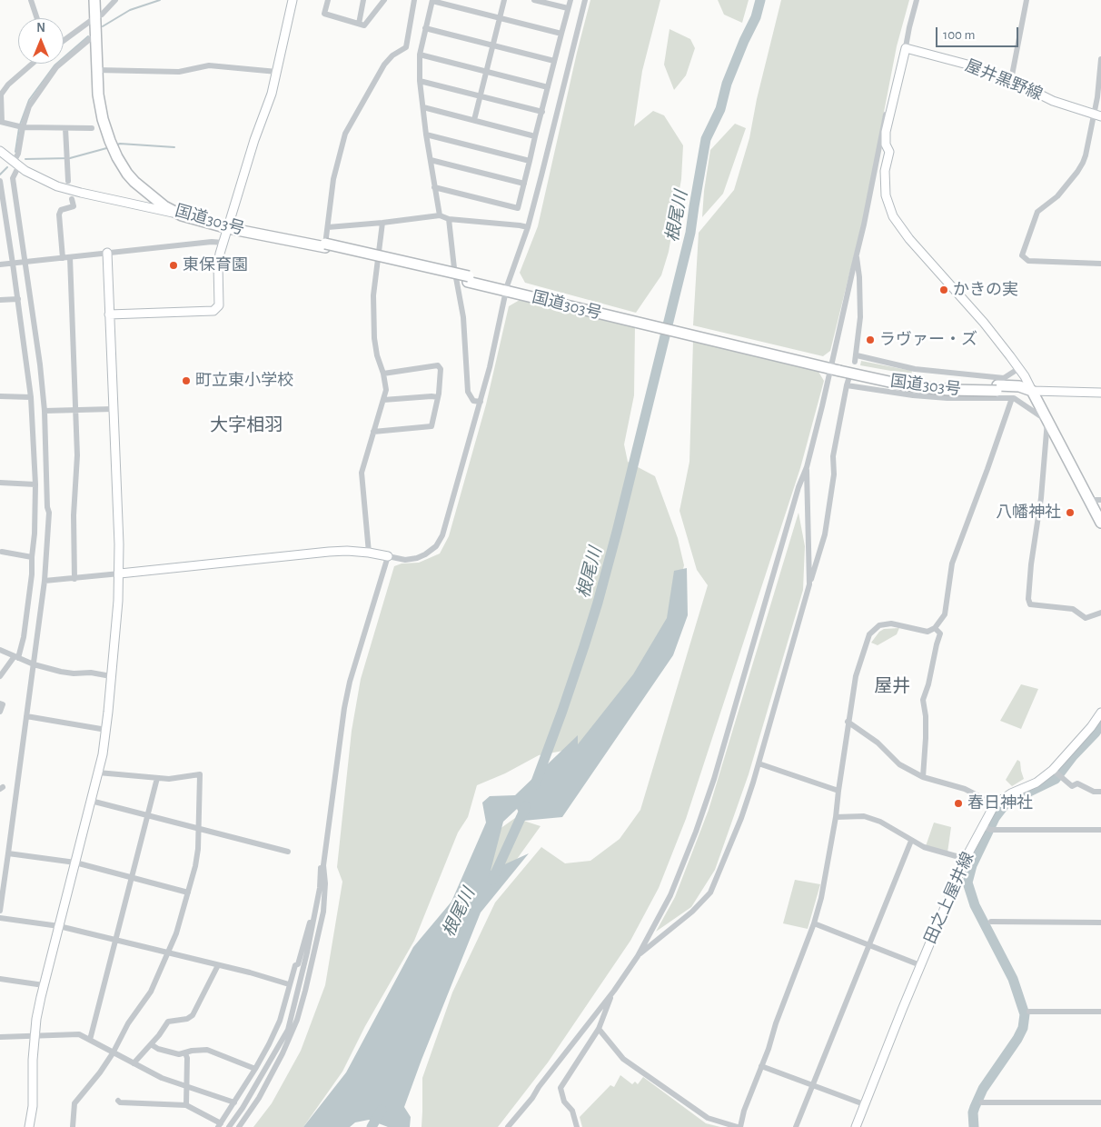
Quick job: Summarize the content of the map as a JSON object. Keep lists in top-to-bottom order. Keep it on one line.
{"streets":{"highway":["国道303号"],"street":["屋井黒野線","田之上屋井線"]},"districts":["大字相羽","屋井"],"water":["根尾川"],"places":["東保育園","かきの実","ラヴァー・ズ","町立東小学校","八幡神社","春日神社"],"scale_bar":"100 m","north":"top"}
